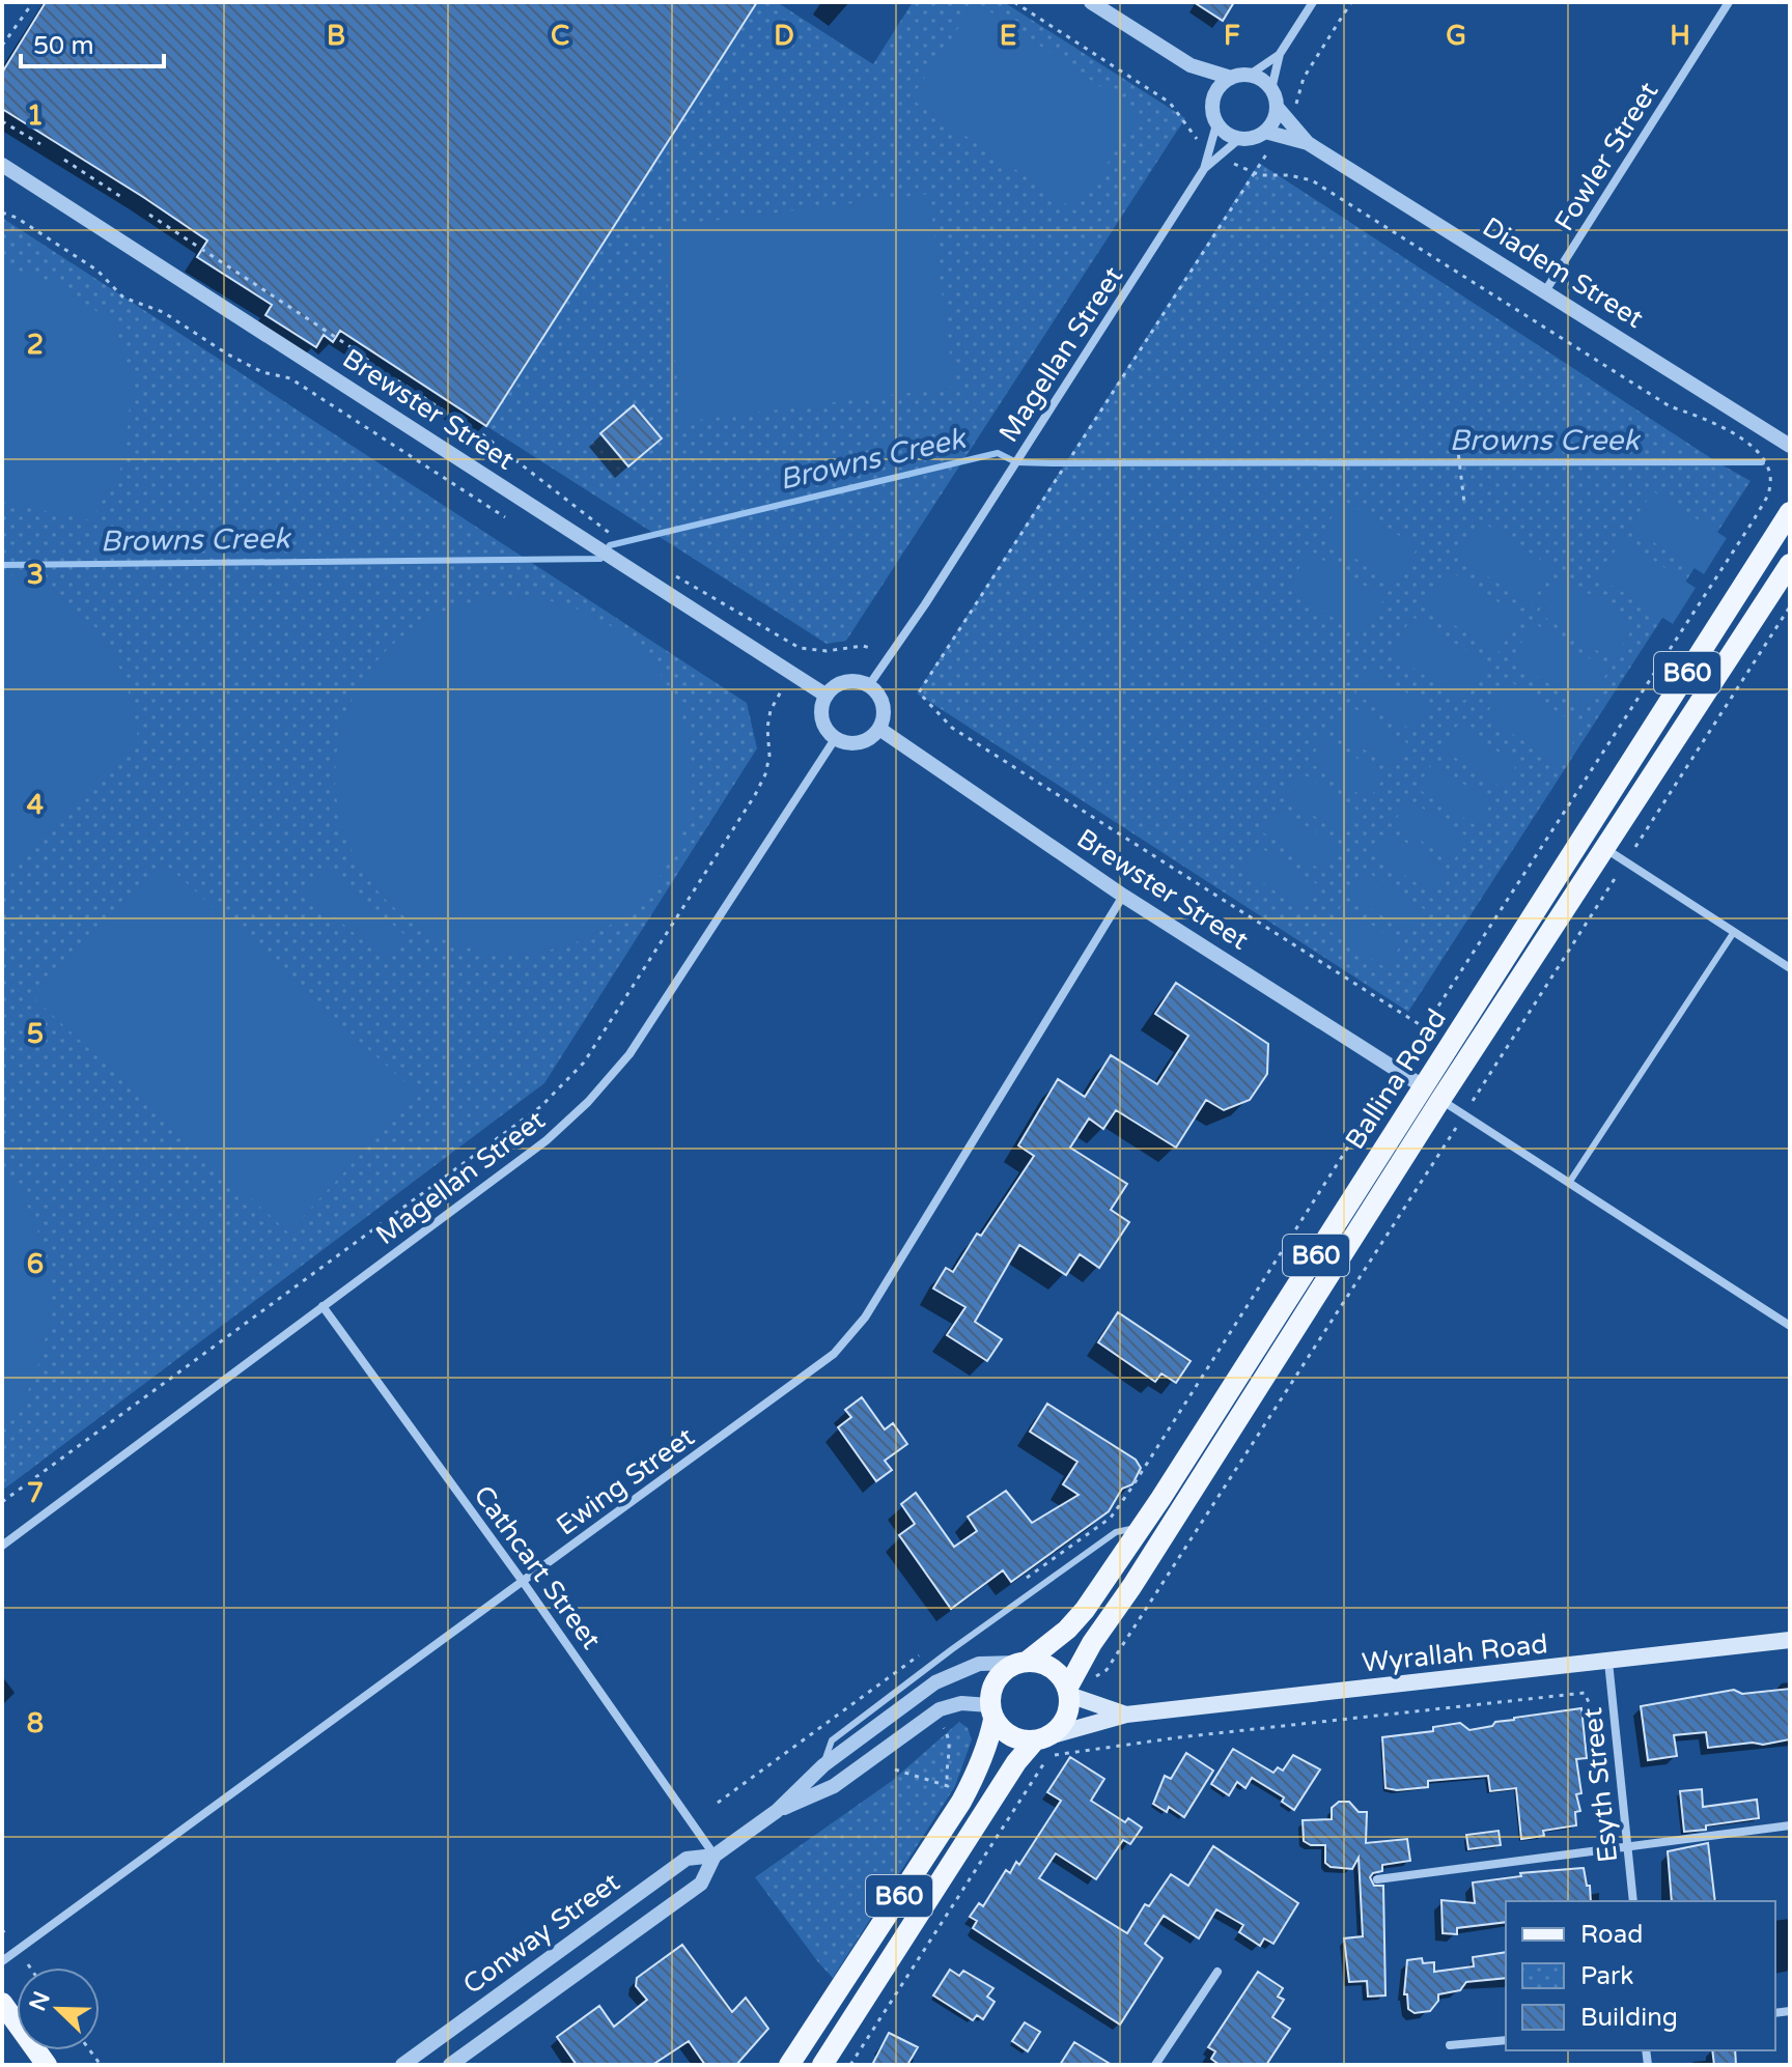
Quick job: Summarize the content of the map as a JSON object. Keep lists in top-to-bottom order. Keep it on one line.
{"streets":{"main road":["B60","Ballina Road","Wyrallah Road"],"street":["Fowler Street","Diadem Street","Magellan Street","Brewster Street","Ewing Street","Cathcart Street","Esyth Street","Conway Street"]},"crossings":[["Fowler Street","Diadem Street"],["Diadem Street","Magellan Street"],["Magellan Street","Brewster Street"],["Magellan Street","Cathcart Street"],["Brewster Street","Ballina Road"],["Brewster Street","Ewing Street"],["B60","Ballina Road"],["B60","Wyrallah Road"],["B60","Conway Street"],["Ballina Road","Wyrallah Road"],["Ballina Road","Conway Street"],["Ewing Street","Cathcart Street"],["Cathcart Street","Conway Street"],["Wyrallah Road","Esyth Street"],["Wyrallah Road","Conway Street"]],"water":["Browns Creek"],"legend":["Road","Park","Building"],"scale_bar":"50 m","north":"top left","grid":{"columns":["B","C","D","E","F","G","H"],"rows":["1","2","3","4","5","6","7","8"]}}
